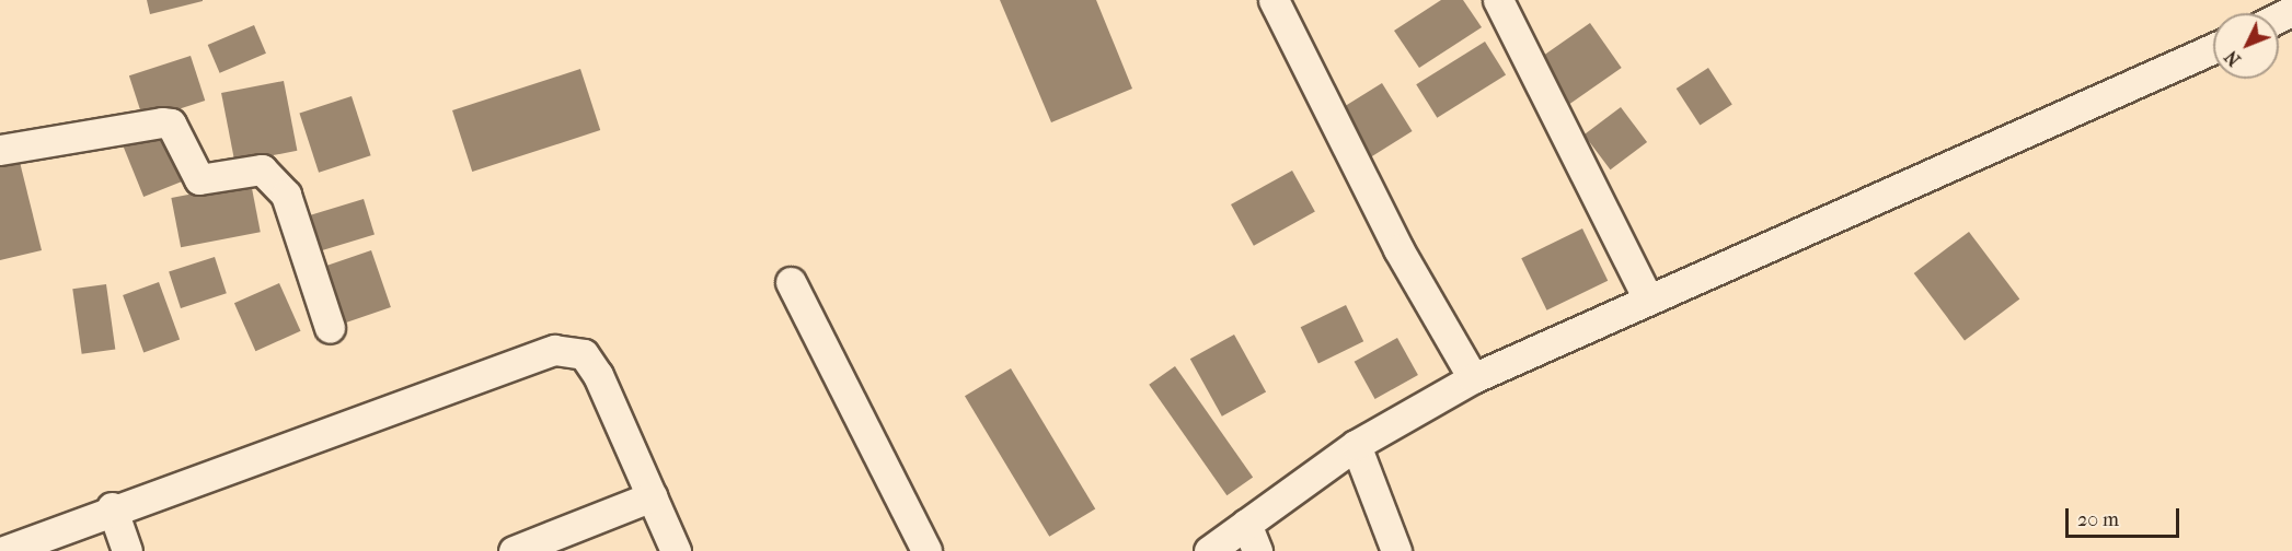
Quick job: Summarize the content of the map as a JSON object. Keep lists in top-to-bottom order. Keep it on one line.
{"scale_bar":"20 m","north":"bottom left"}
